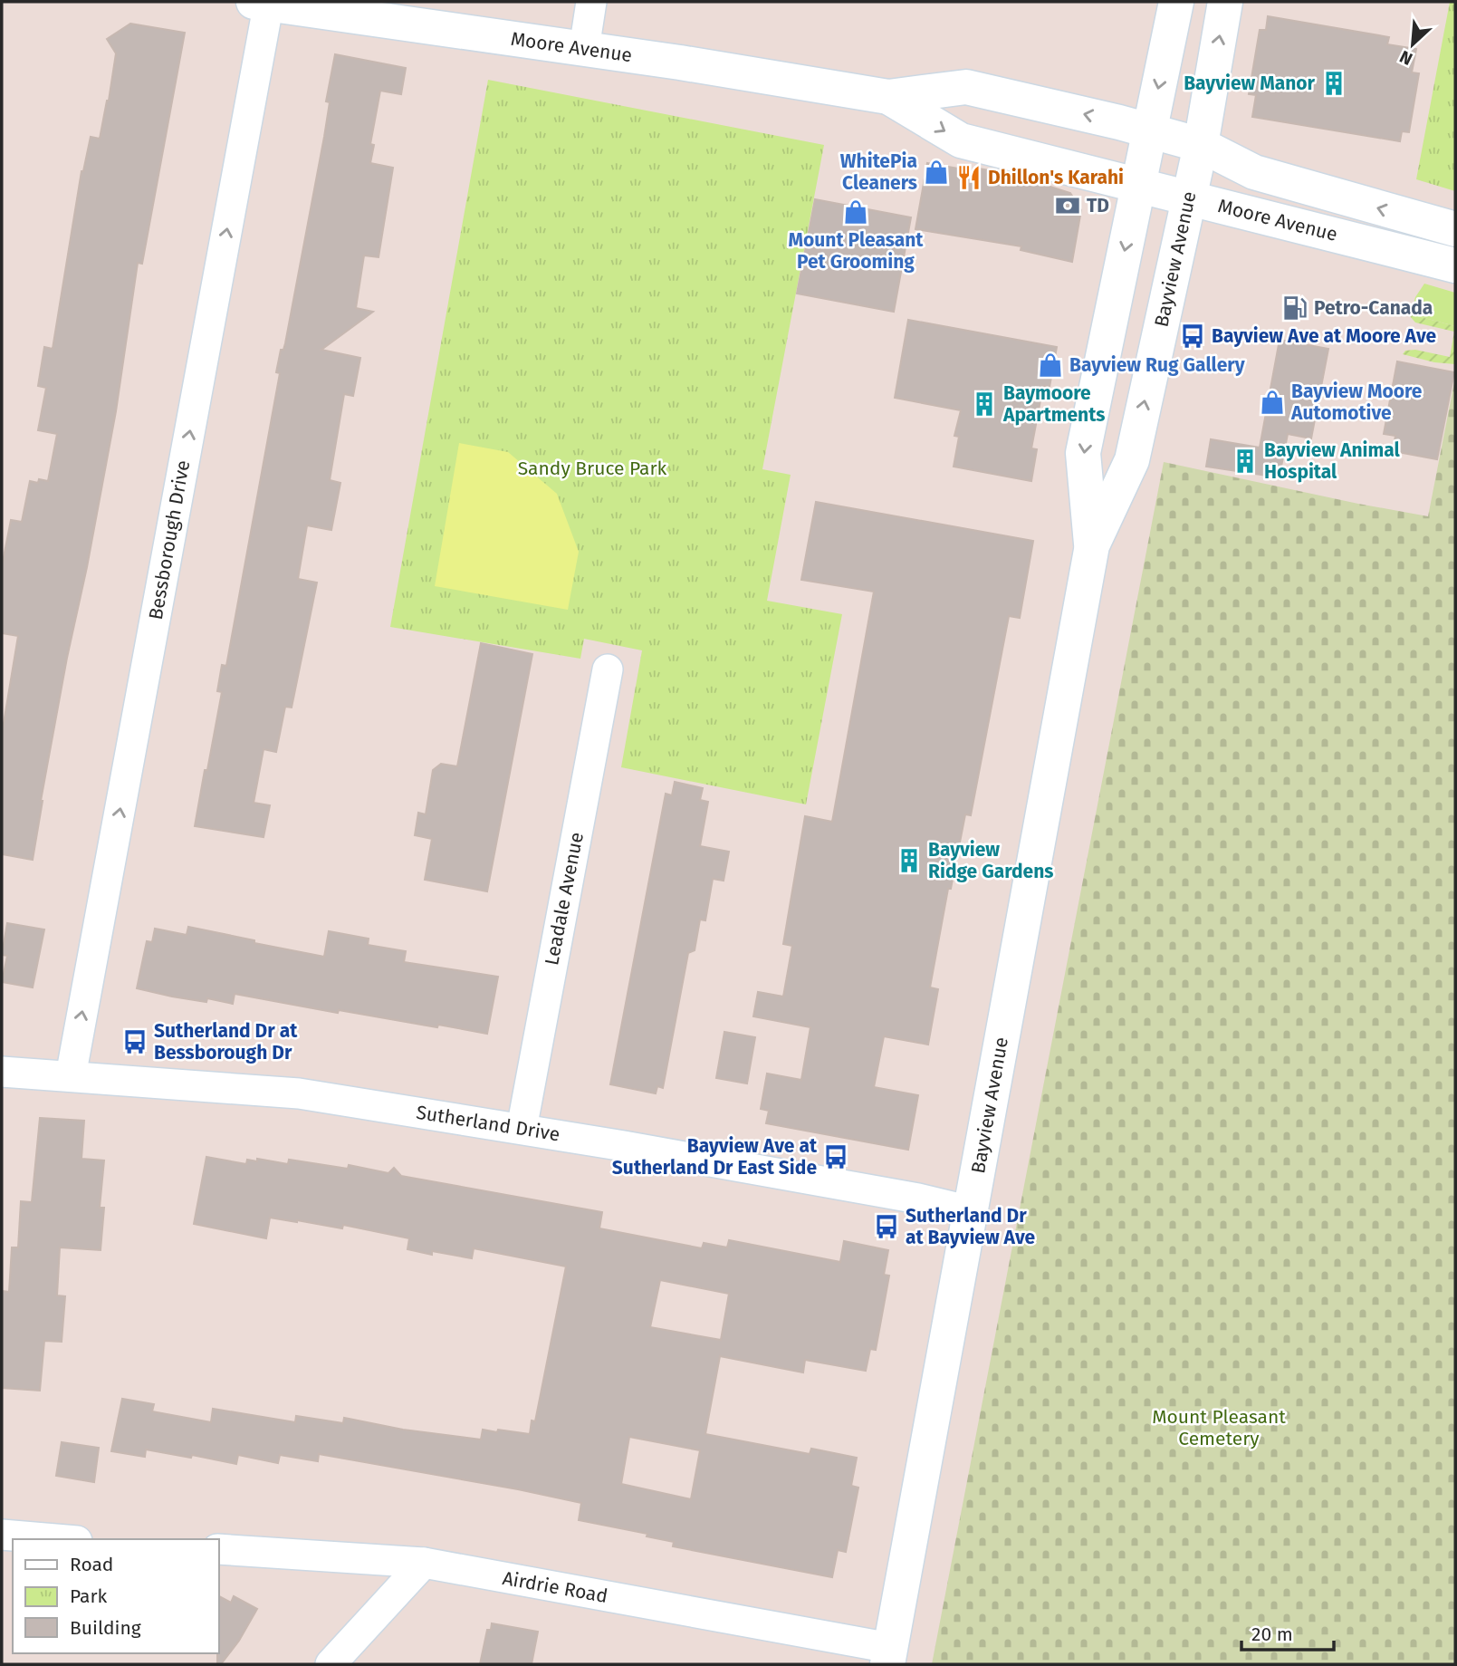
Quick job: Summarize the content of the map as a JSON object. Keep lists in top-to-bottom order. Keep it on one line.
{"streets":{"main road":["Moore Avenue","Bayview Avenue"],"street":["Bessborough Drive","Leadale Avenue","Sutherland Drive","Airdrie Road"]},"crossings":[["Moore Avenue","Bayview Avenue"],["Moore Avenue","Bessborough Drive"],["Bayview Avenue","Sutherland Drive"],["Bayview Avenue","Airdrie Road"],["Bessborough Drive","Sutherland Drive"],["Leadale Avenue","Sutherland Drive"]],"one_way":["Bessborough Drive"],"parks":["Sandy Bruce Park","Mount Pleasant Cemetery"],"places":{"building":["Bayview Manor","Baymoore Apartments","Bayview Animal Hospital","Bayview Ridge Gardens"],"shop":["WhitePia Cleaners","Mount Pleasant Pet Grooming","Bayview Rug Gallery","Bayview Moore Automotive"],"restaurant":["Dhillon's Karahi"],"bank":["TD"],"fuel station":["Petro-Canada"],"bus stop":["Bayview Ave at Moore Ave","Sutherland Dr at Bessborough Dr","Bayview Ave at Sutherland Dr East Side","Sutherland Dr at Bayview Ave"]},"legend":["Road","Park","Building"],"scale_bar":"20 m","north":"bottom left"}
